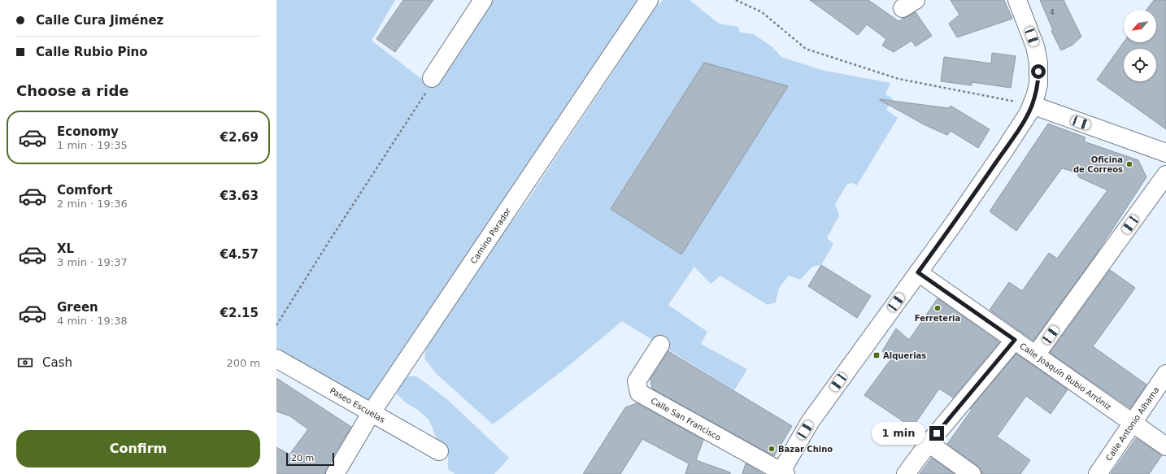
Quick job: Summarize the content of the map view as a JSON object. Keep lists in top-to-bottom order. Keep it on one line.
{"streets":{"street":["Camino Parador","Calle Joaquín Rubio Arróniz","Paseo Escuelas","Calle San Francisco","Calle Antonio Alhama"]},"crossings":[["Camino Parador","Paseo Escuelas"],["Calle Joaquín Rubio Arróniz","Calle Antonio Alhama"]],"places":{"other":["Oficina de Correos","Ferreteria","Bazar Chino"],"transit":["Alquerias"]},"house_numbers":["4"],"scale_bar":"20 m","north":"bottom left","page":{"banner":["Calle Cura Jiménez","Calle Rubio Pino"],"heading":"Choose a ride","list":[{"name":"Economy","note":"1 min · 19:35","value":"€2.69"},{"name":"Comfort","note":"2 min · 19:36","value":"€3.63"},{"name":"XL","note":"3 min · 19:37","value":"€4.57"},{"name":"Green","note":"4 min · 19:38","value":"€2.15"}],"pay":["Cash","200 m"],"bubble":"1 min","buttons":"Confirm","scale":"20 m"}}
